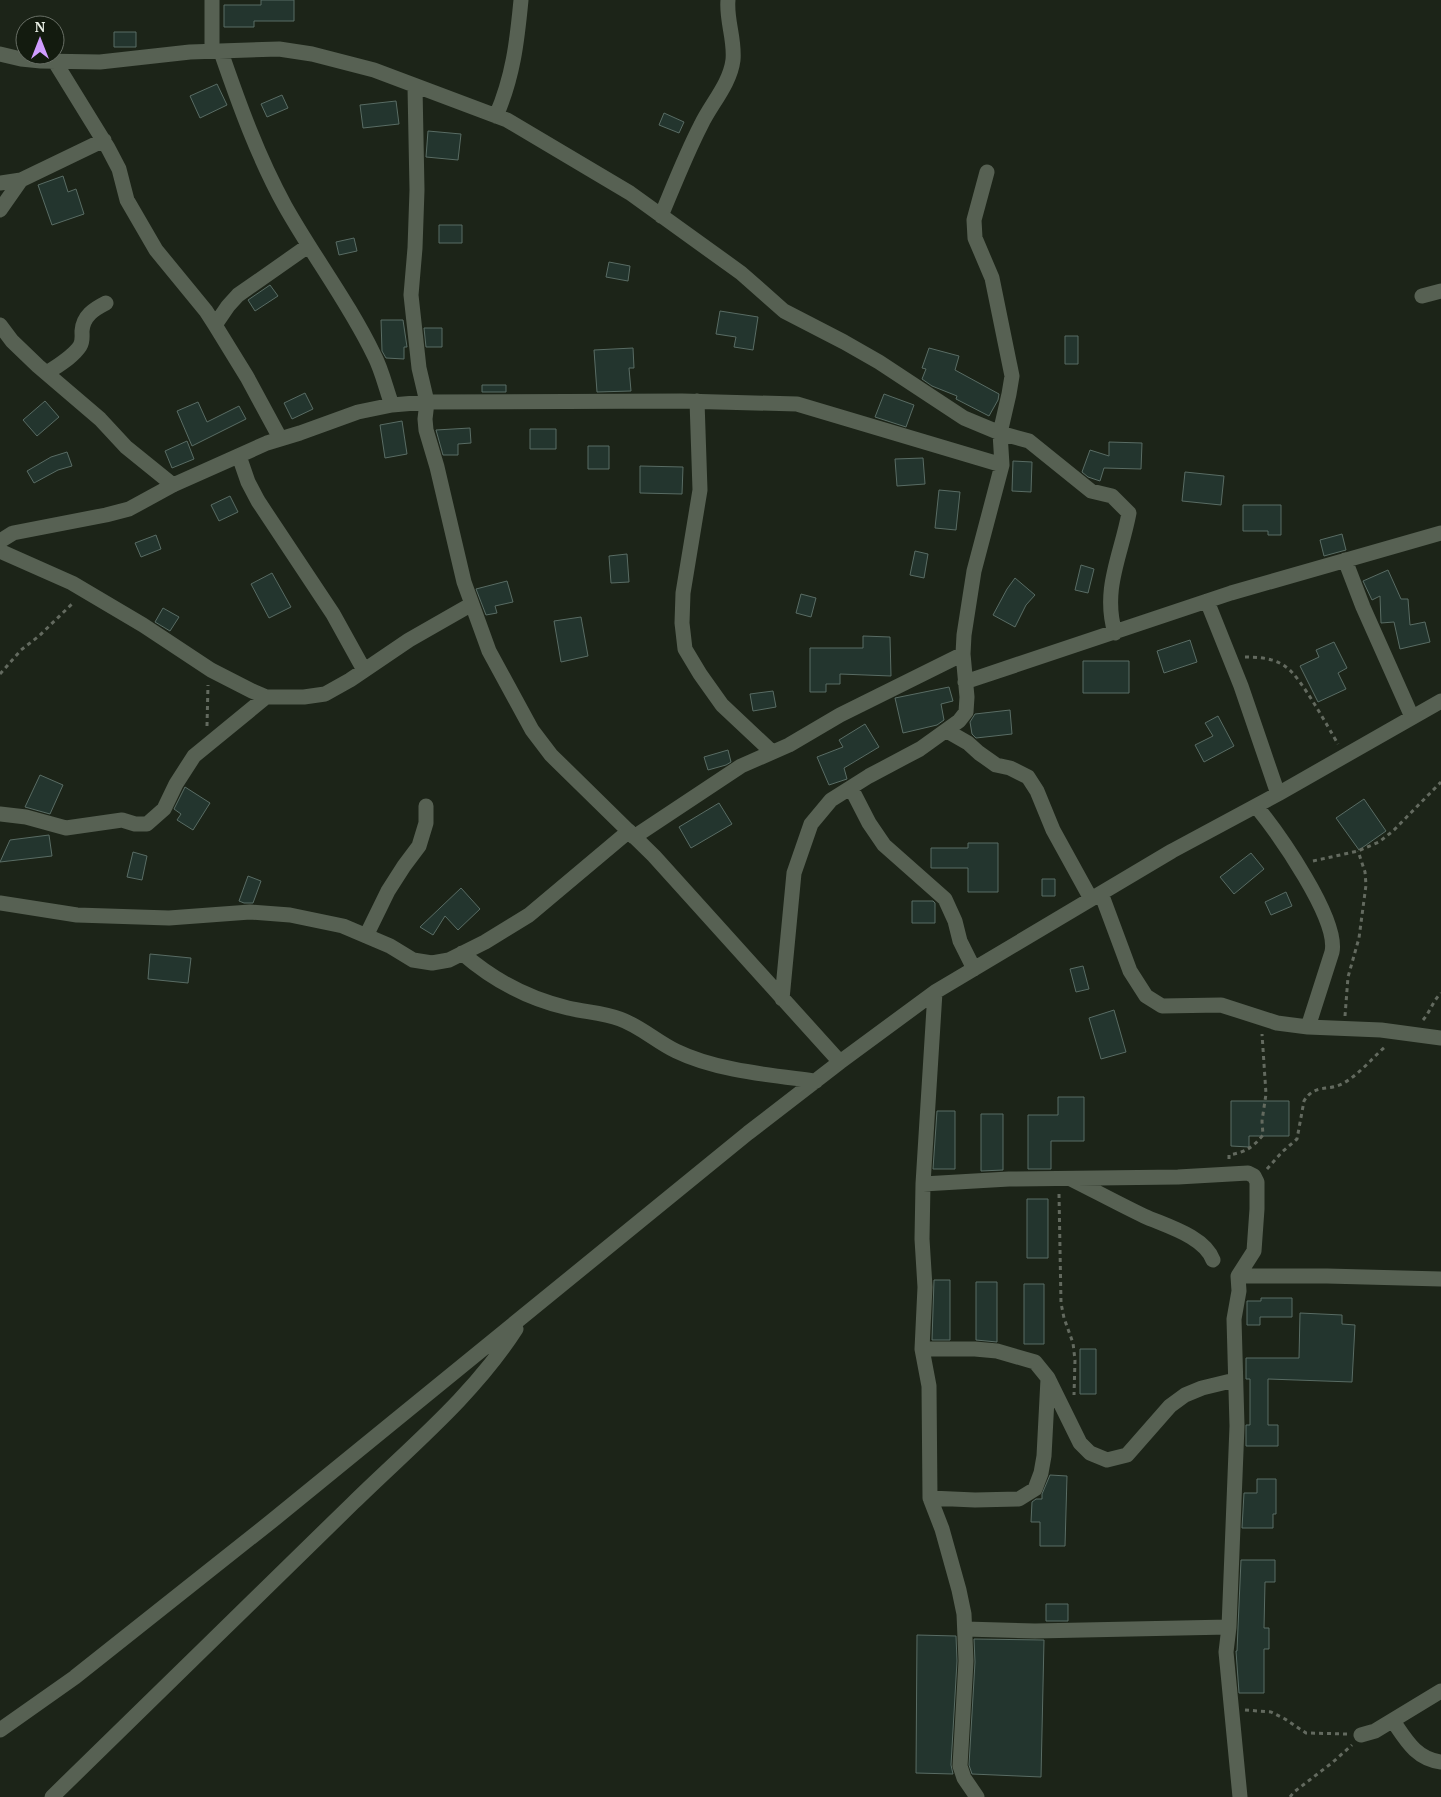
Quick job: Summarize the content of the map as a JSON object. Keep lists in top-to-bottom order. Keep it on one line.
{"north":"top"}
